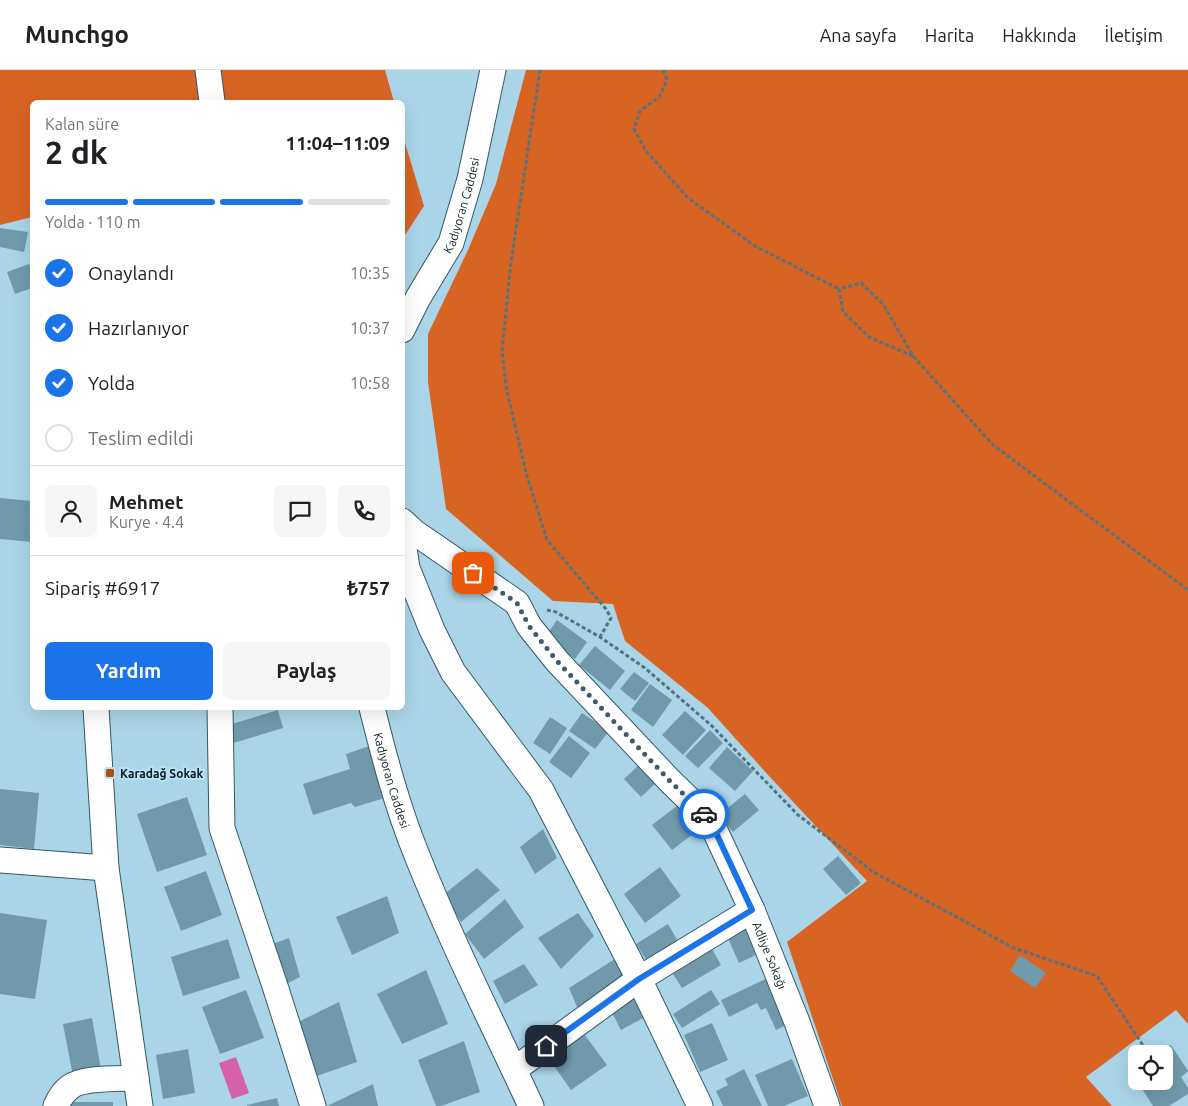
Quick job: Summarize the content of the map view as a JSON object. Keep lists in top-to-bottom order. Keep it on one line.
{"streets":{"street":["Kadıyoran Caddesi","Adliye Sokağı"]},"places":{"transit":["Karadağ Sokak"]},"page":{"header":"Munchgo","nav":["Ana sayfa","Harita","Hakkında","İletişim"],"heading":["2 dk","Kalan süre","11:04–11:09"],"panel":["Mehmet","Kurye · 4.4","Sipariş #6917","₺757"],"bar":"Yolda · 110 m","list":[["Onaylandı","10:35"],["Hazırlanıyor","10:37"],["Yolda","10:58"],"Teslim edildi"],"buttons":["Yardım","Paylaş"]}}
